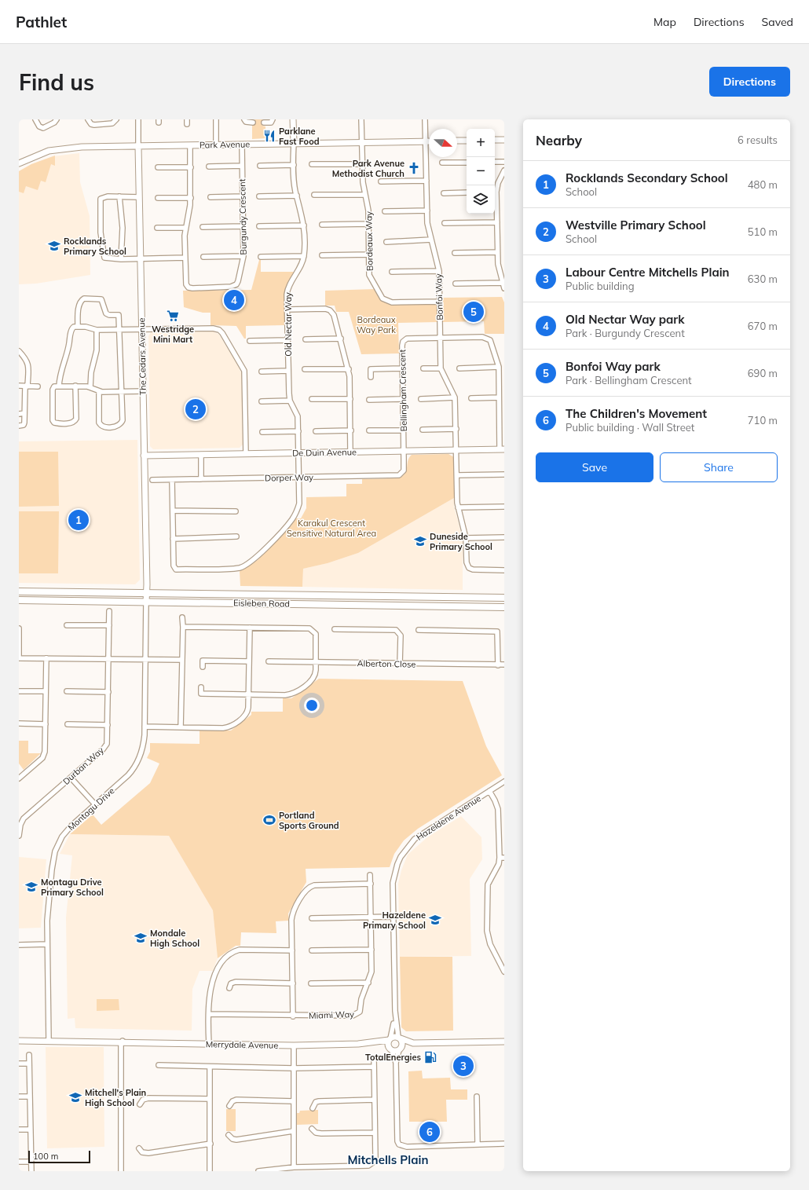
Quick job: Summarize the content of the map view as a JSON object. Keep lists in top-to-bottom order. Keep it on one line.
{"streets":{"main road":["Eisleben Road"],"street":["Park Avenue","Burgundy Crescent","Bordeaux Way","Bonfoi Way","Old Nectar Way","The Cedars Avenue","Bellingham Crescent","De Duin Avenue","Dorper Way","Alberton Close","Durban Way","Montagu Drive","Hazeldene Avenue","Miami Way","Merrydale Avenue"]},"crossings":[["Park Avenue","Burgundy Crescent"],["Park Avenue","Bordeaux Way"],["Park Avenue","Bonfoi Way"],["Park Avenue","Old Nectar Way"],["Park Avenue","The Cedars Avenue"],["Bordeaux Way","Bonfoi Way"],["Bonfoi Way","Bellingham Crescent"],["Bonfoi Way","De Duin Avenue"],["Old Nectar Way","De Duin Avenue"],["Old Nectar Way","Dorper Way"],["The Cedars Avenue","De Duin Avenue"],["The Cedars Avenue","Eisleben Road"],["The Cedars Avenue","Montagu Drive"],["Bellingham Crescent","De Duin Avenue"],["Bellingham Crescent","Dorper Way"],["De Duin Avenue","Dorper Way"],["Eisleben Road","Montagu Drive"],["Montagu Drive","Merrydale Avenue"],["Hazeldene Avenue","Merrydale Avenue"]],"districts":["Mitchells Plain"],"parks":["Bordeaux Way Park","Karakul Crescent Sensitive Natural Area"],"places":{"restaurant":["Parklane Fast Food"],"church":["Park Avenue Methodist Church"],"school or university":["Rocklands Primary School","Duneside Primary School","Montagu Drive Primary School","Hazeldene Primary School","Mondale High School","Mitchell's Plain High School"],"supermarket":["Westridge Mini Mart"],"sports":["Portland Sports Ground"],"fuel station":["TotalEnergies"]},"scale_bar":"100 m","north":"right","page":{"header":"Pathlet","nav":["Map","Directions","Saved"],"buttons":["Directions",["Save","Share"]],"title":"Find us","heading":["Nearby","6 results"],"map_buttons":["+","−"],"list":[{"mark":"1","name":"Rocklands Secondary School","note":"School","value":"480 m"},{"mark":"2","name":"Westville Primary School","note":"School","value":"510 m"},{"mark":"3","name":"Labour Centre Mitchells Plain","note":"Public building","value":"630 m"},{"mark":"4","name":"Old Nectar Way park","note":"Park · Burgundy Crescent","value":"670 m"},{"mark":"5","name":"Bonfoi Way park","note":"Park · Bellingham Crescent","value":"690 m"},{"mark":"6","name":"The Children's Movement","note":"Public building · Wall Street","value":"710 m"}],"pins":["4","5","2","1","3","6"],"scale":"100 m"}}
